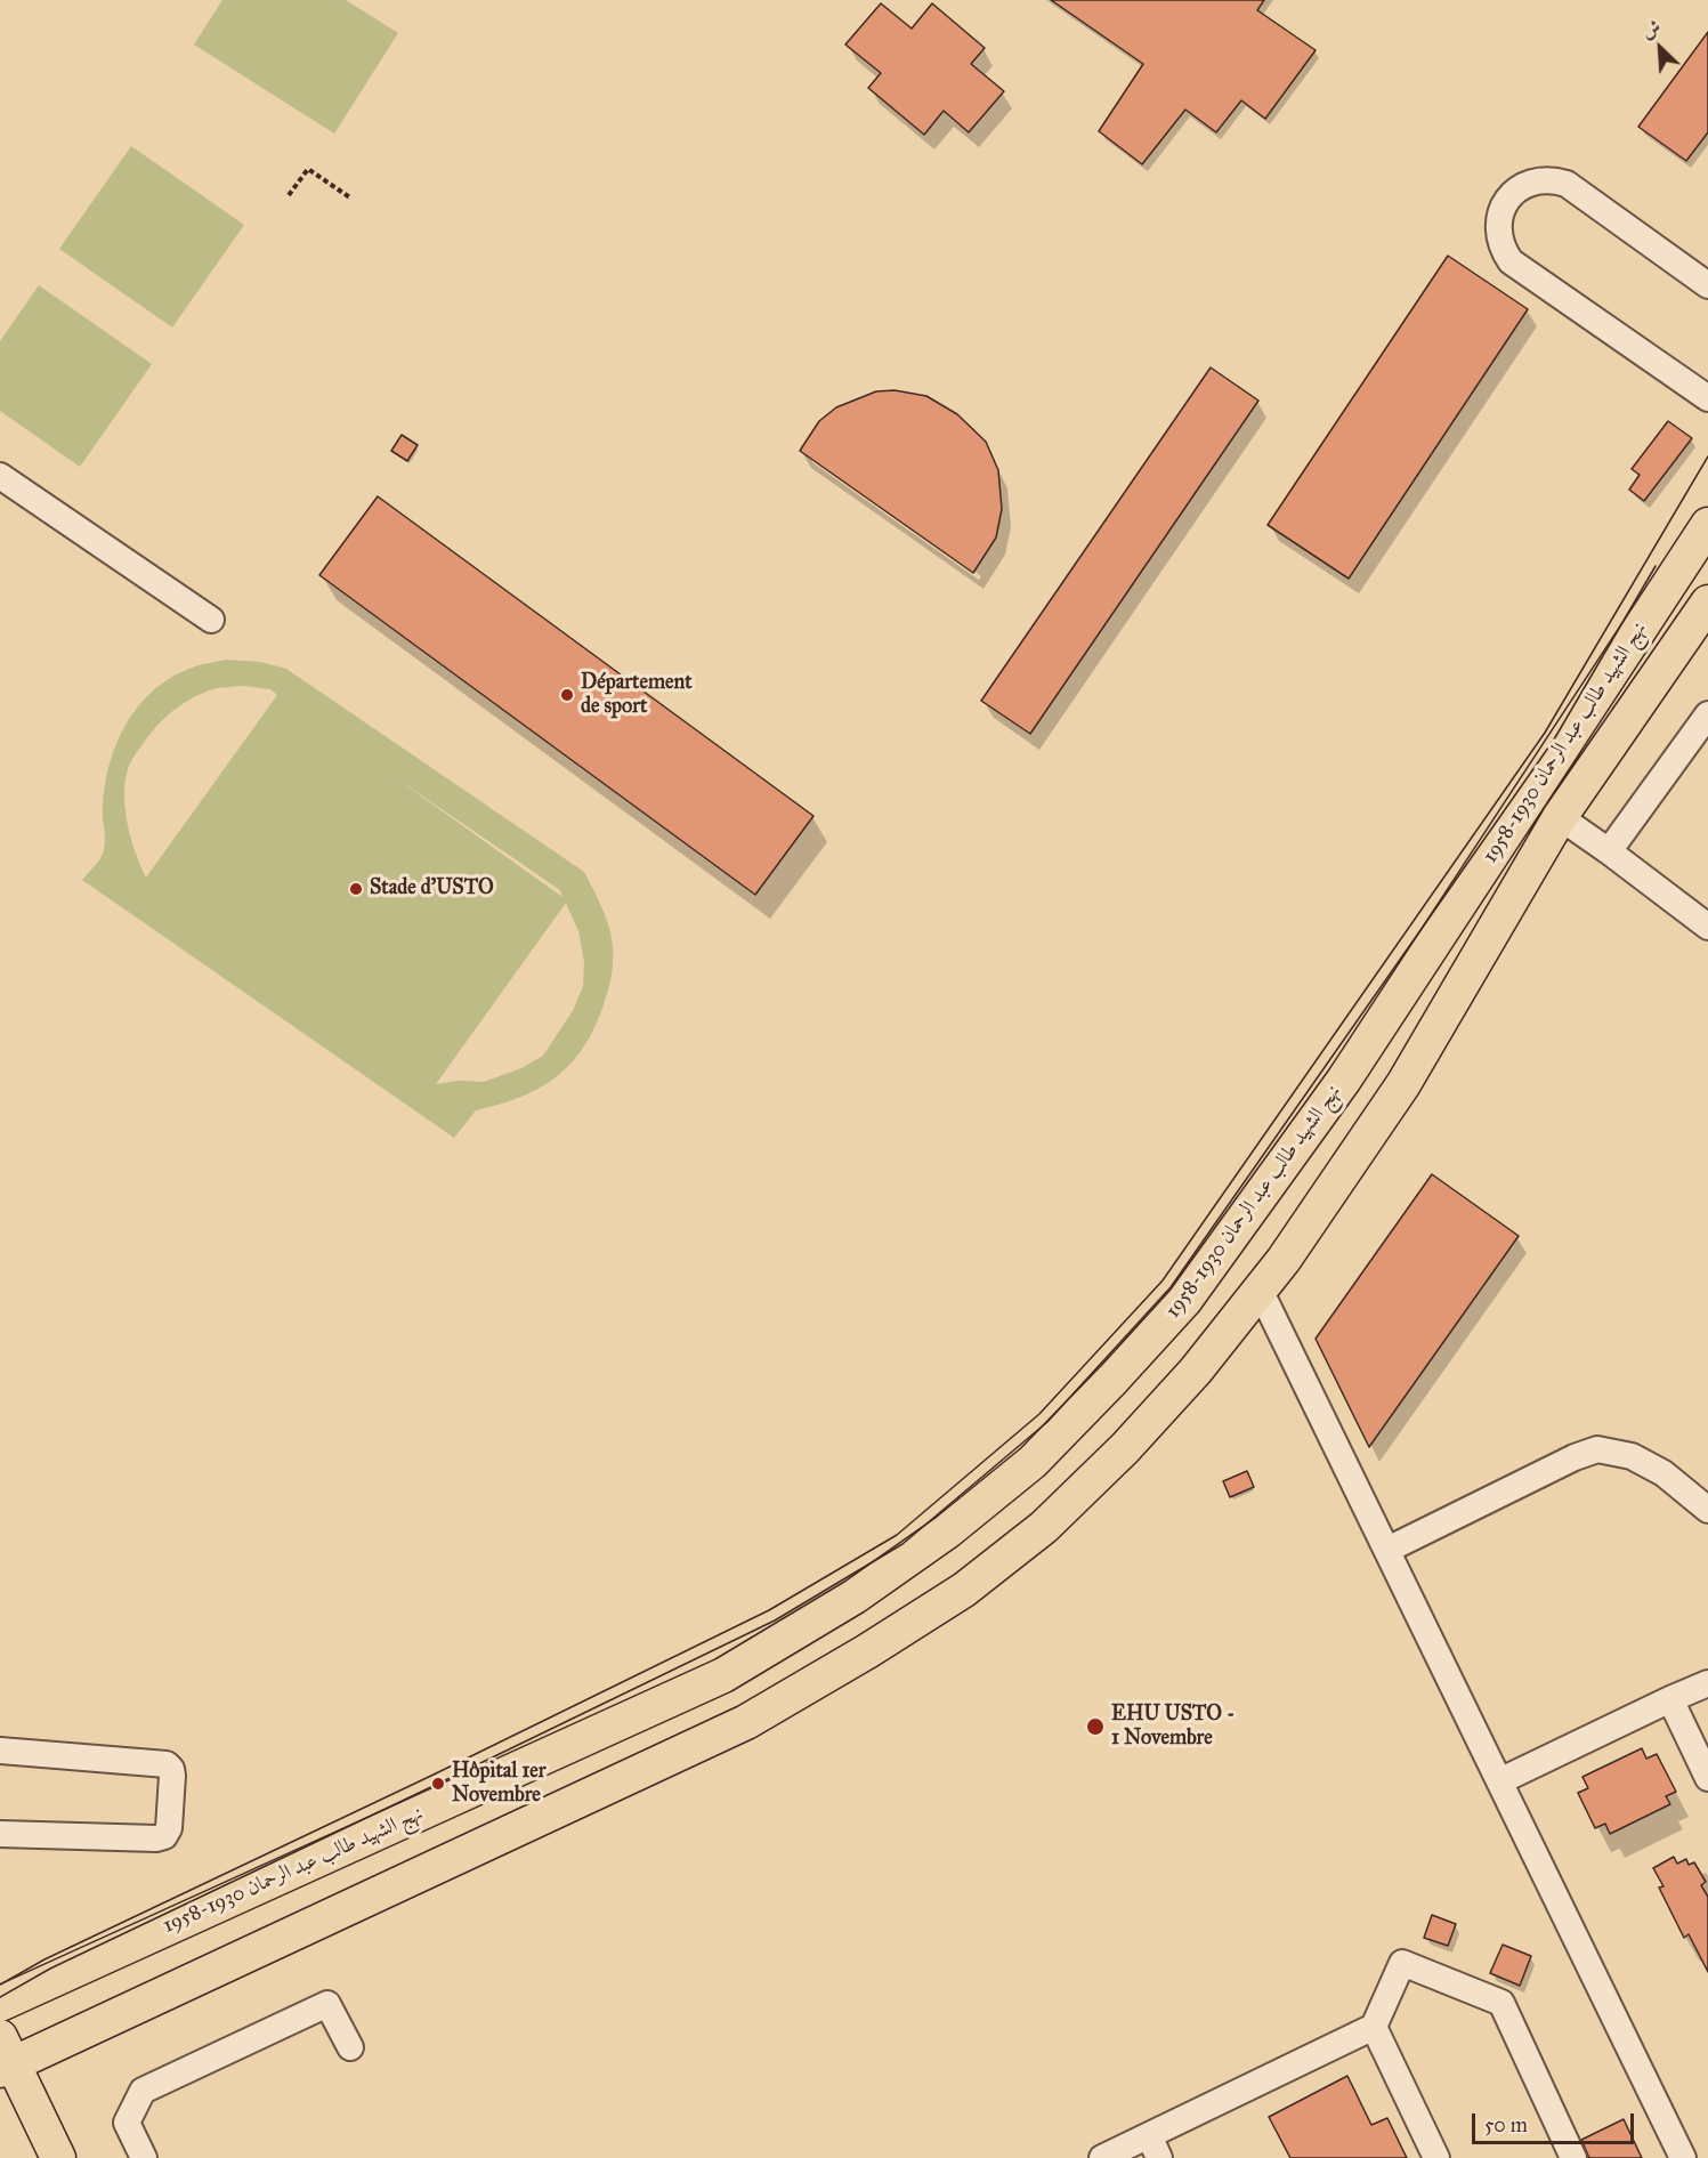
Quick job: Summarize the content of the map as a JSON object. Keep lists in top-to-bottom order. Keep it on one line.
{"streets":{"main road":["نهج الشهيد طالب عبد الرحمان 1930-1958"]},"places":["Département de sport","Stade d'USTO","EHU USTO - 1 Novembre","Hôpital 1er Novembre"],"scale_bar":"50 m","north":"top left"}
